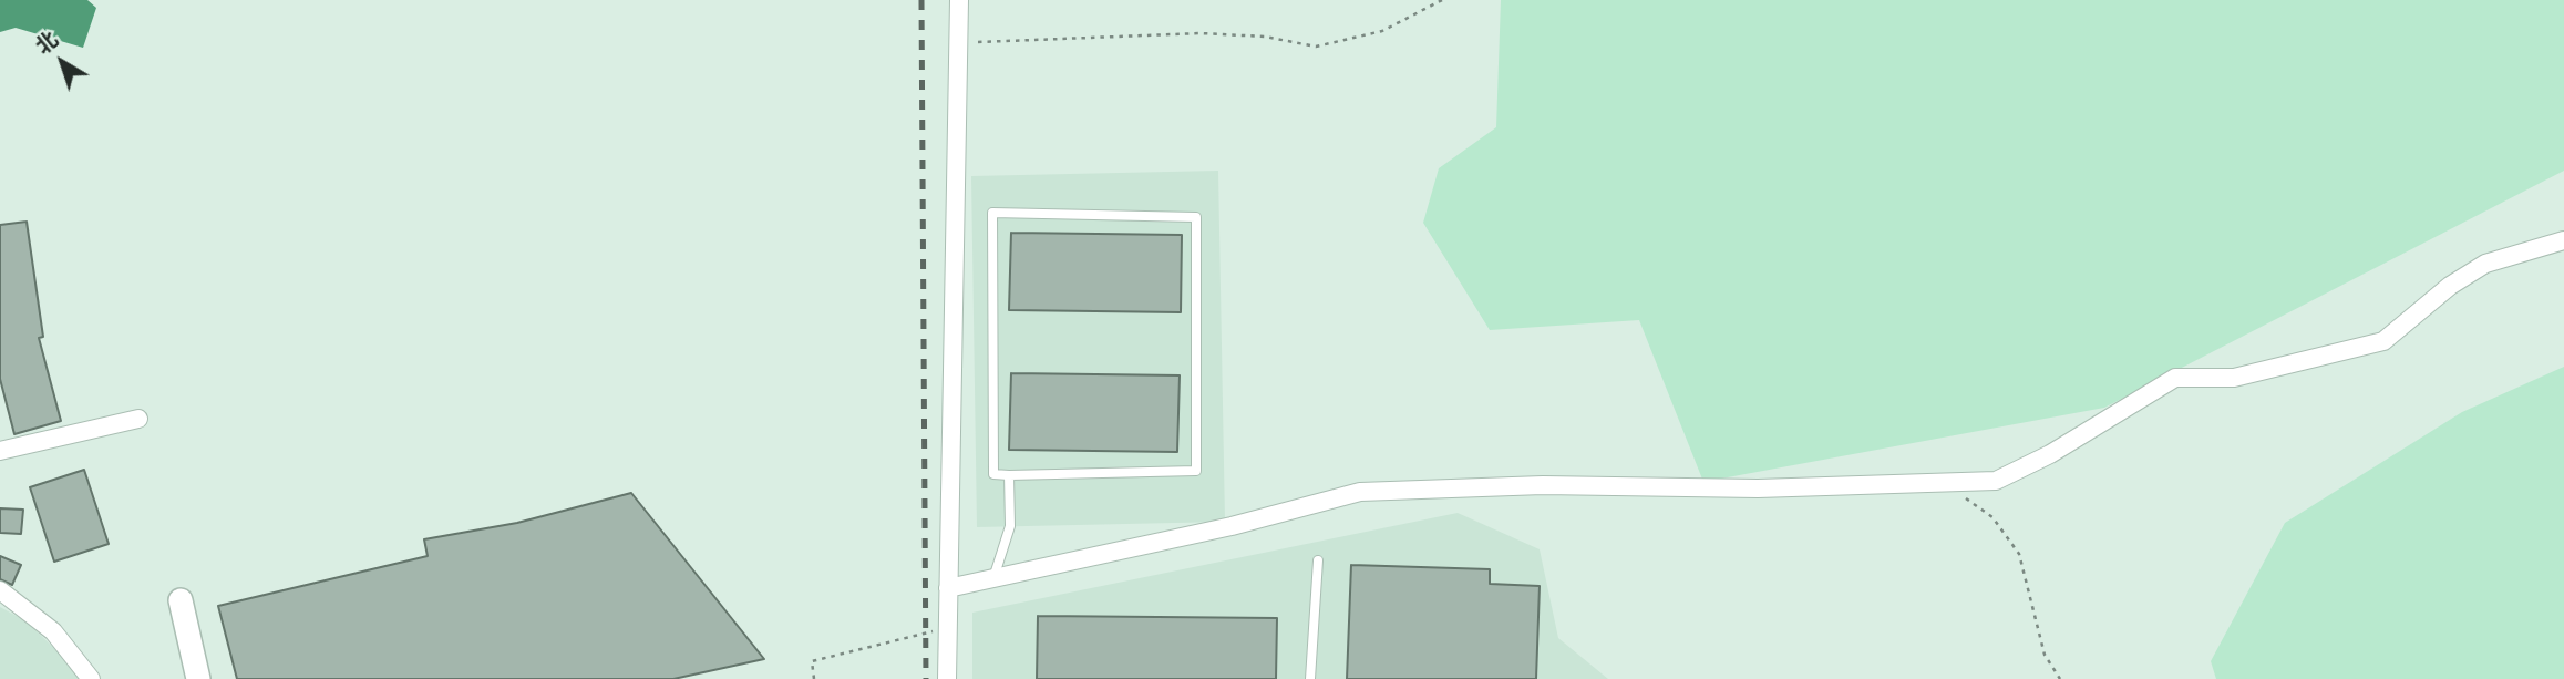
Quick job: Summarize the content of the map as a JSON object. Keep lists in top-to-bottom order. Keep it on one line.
{"north":"top left"}
